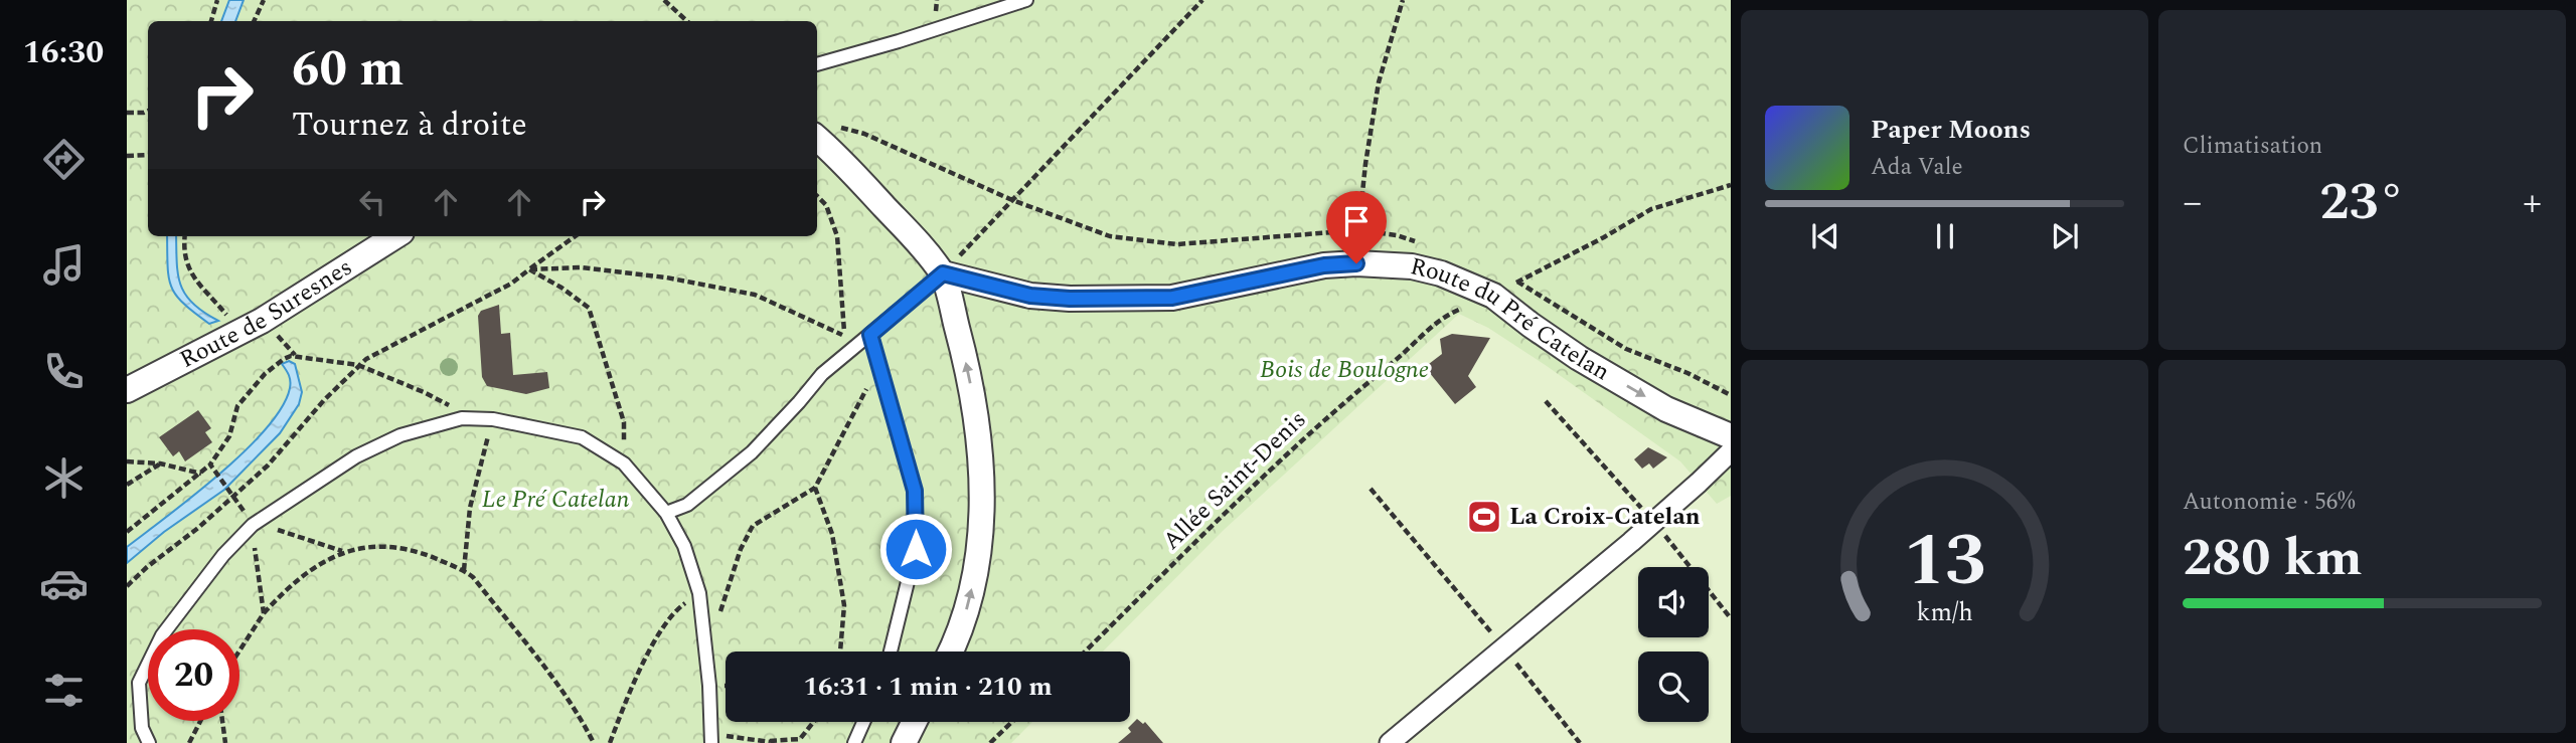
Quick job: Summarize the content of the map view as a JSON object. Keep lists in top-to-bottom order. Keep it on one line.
{"streets":{"street":["Route de Suresnes","Route du Pré Catelan"],"path":["Allée Saint-Denis"]},"crossings":[["Route du Pré Catelan","Allée Saint-Denis"]],"parks":["Bois de Boulogne","Le Pré Catelan"],"places":{"sports":["La Croix-Catelan"]},"page":{"tabs":"16:30","tile":["Climatisation",["Autonomie · 56%","280 km"]],"turn":["60 m","Tournez à droite"],"song":["Paper Moons","Ada Vale"],"heat":["−","23°","+"],"limit":"20","trip":"16:31 · 1 min · 210 m","gauge":["13","km/h"]}}
